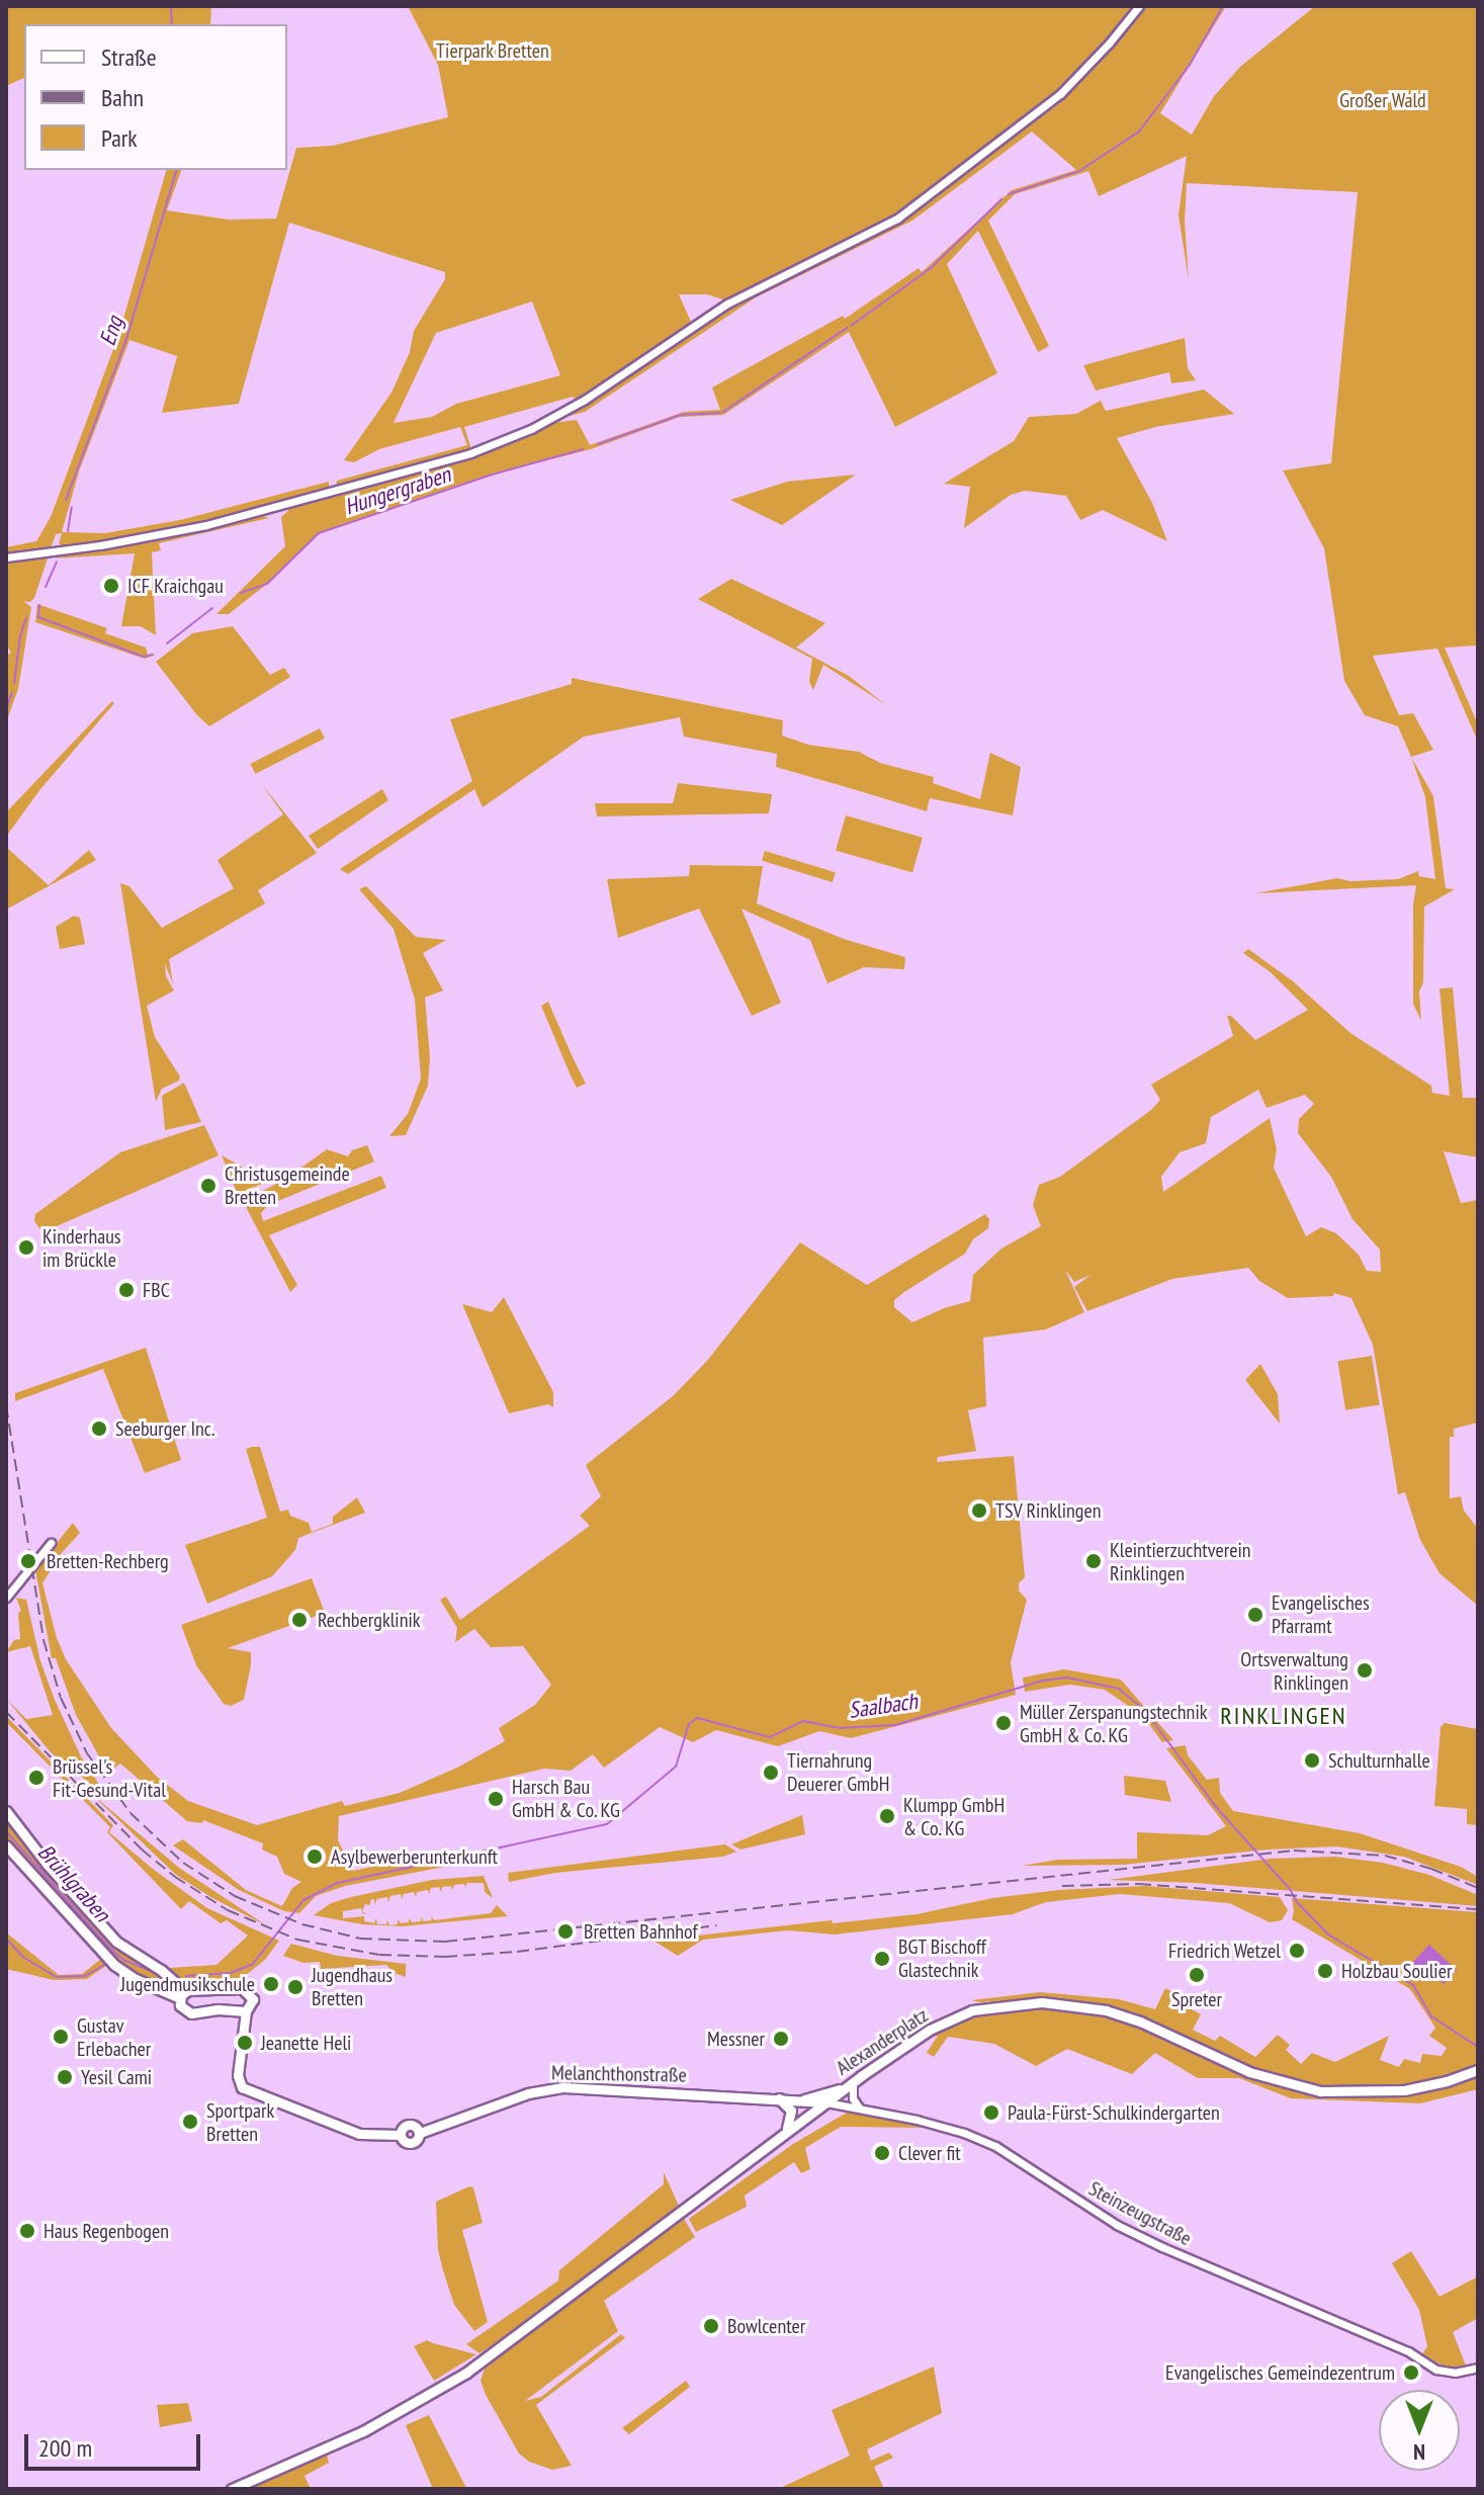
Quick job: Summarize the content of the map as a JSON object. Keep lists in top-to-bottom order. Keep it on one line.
{"streets":{"main road":["Alexanderplatz","Melanchthonstraße"],"street":["Steinzeugstraße"]},"crossings":[["Alexanderplatz","Melanchthonstraße"],["Alexanderplatz","Steinzeugstraße"],["Melanchthonstraße","Steinzeugstraße"]],"districts":["RINKLINGEN"],"water":["Eng","Hungergraben","Saalbach","Brühlgraben"],"parks":["Tierpark Bretten","Großer Wald"],"places":["ICF Kraichgau","Christusgemeinde Bretten","Kinderhaus im Brückle","FBC","Seeburger Inc.","TSV Rinklingen","Bretten-Rechberg","Kleintierzuchtverein Rinklingen","Evangelisches Pfarramt","Rechbergklinik","Ortsverwaltung Rinklingen","Müller Zerspanungstechnik GmbH & Co. KG","Schulturnhalle","Tiernahrung Deuerer GmbH","Brüssel's Fit-Gesund-Vital","Harsch Bau GmbH & Co. KG","Klumpp GmbH & Co. KG","Asylbewerberunterkunft","Bretten Bahnhof","Friedrich Wetzel","BGT Bischoff Glastechnik","Holzbau Soulier","Spreter","Jugendmusikschule","Jugendhaus Bretten","Gustav Erlebacher","Messner","Jeanette Heli","Yesil Cami","Paula-Fürst-Schulkindergarten","Sportpark Bretten","Clever fit","Haus Regenbogen","Bowlcenter","Evangelisches Gemeindezentrum"],"legend":["Straße","Bahn","Park"],"scale_bar":"200 m","north":"bottom"}
